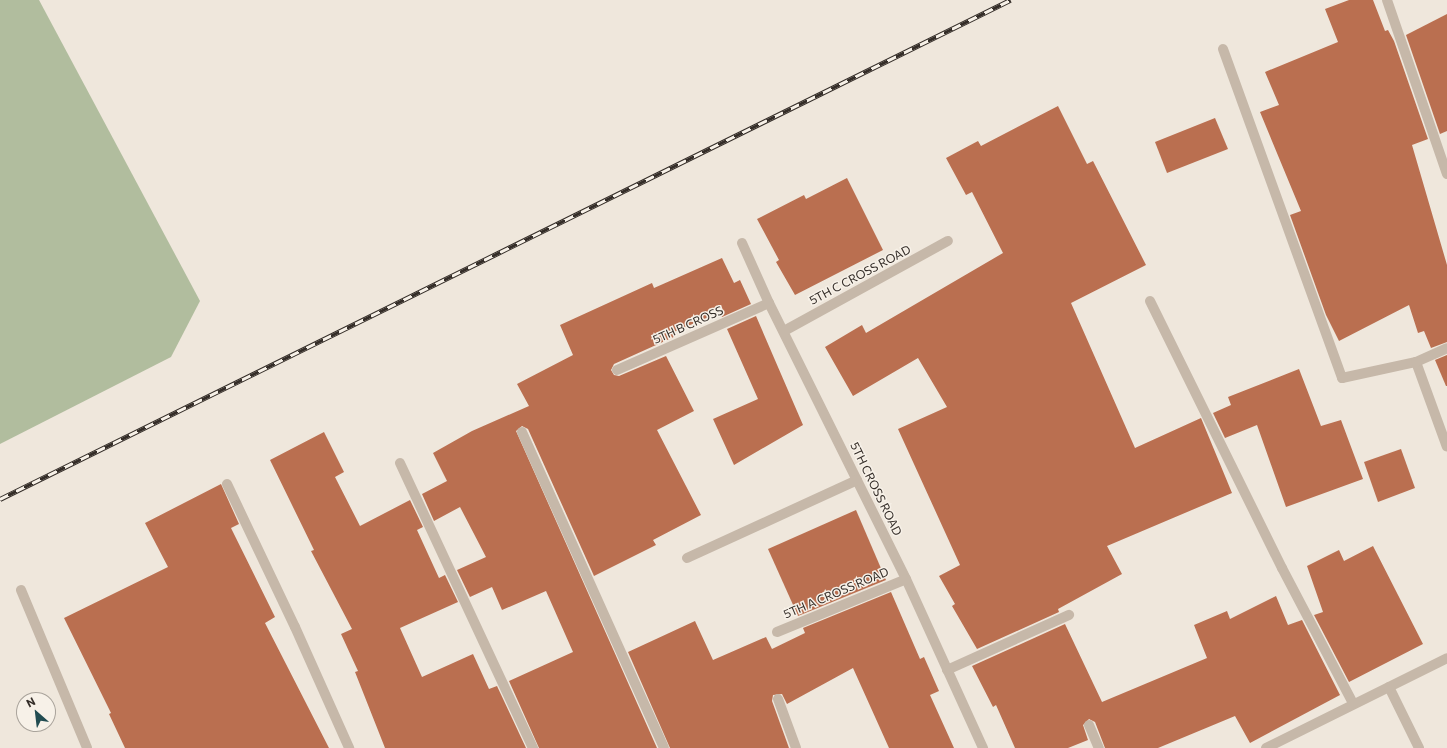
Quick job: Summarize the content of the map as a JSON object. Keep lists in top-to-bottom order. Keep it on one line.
{"streets":{"street":["5TH C CROSS ROAD","5TH B CROSS","5TH CROSS ROAD","5TH A CROSS ROAD"]},"crossings":[["5TH C CROSS ROAD","5TH CROSS ROAD"],["5TH B CROSS","5TH CROSS ROAD"],["5TH CROSS ROAD","5TH A CROSS ROAD"]],"north":"top left"}
